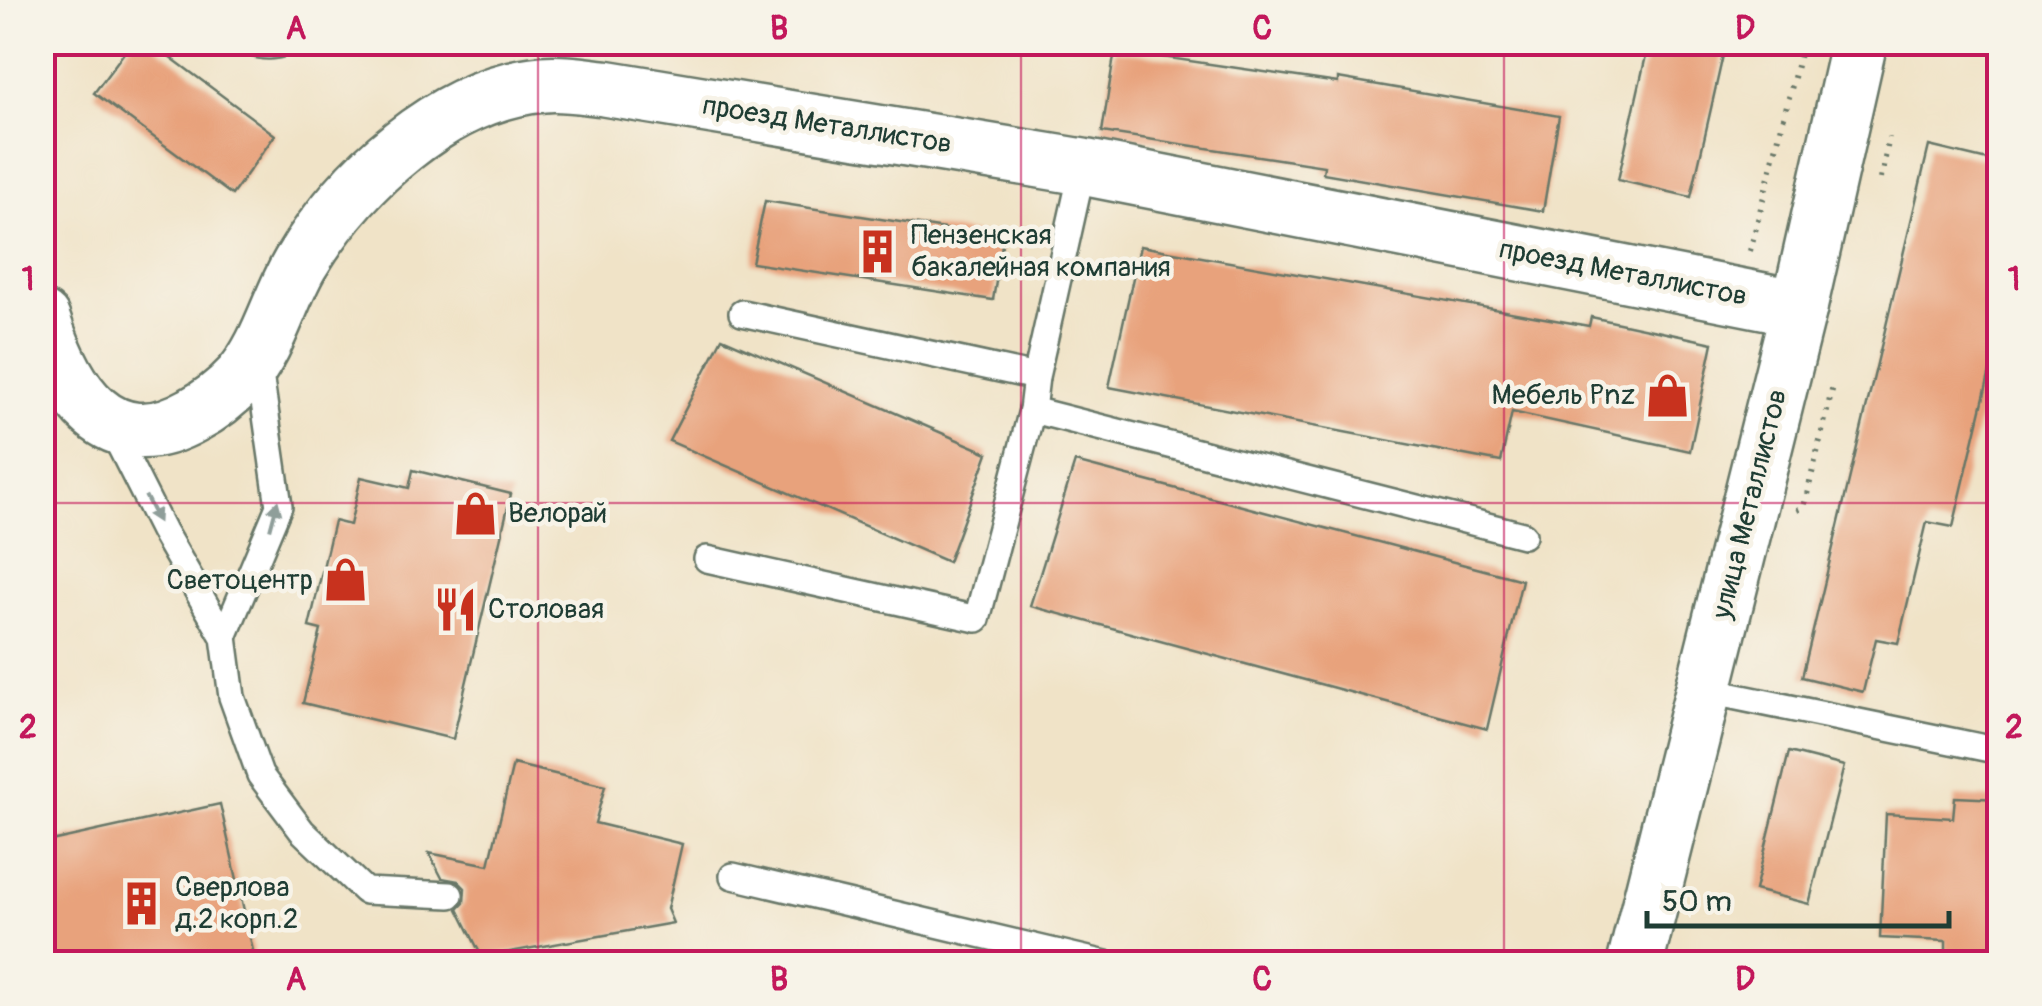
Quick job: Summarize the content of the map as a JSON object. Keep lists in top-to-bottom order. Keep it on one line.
{"streets":{"street":["проезд Металлистов","улица Металлистов"]},"crossings":[["проезд Металлистов","улица Металлистов"]],"places":{"building":["Пензенская бакалейная компания","Сверлова д.2 корп.2"],"shop":["Мебель Pnz","Велорай","Светоцентр"],"restaurant":["Столовая"]},"scale_bar":"50 m","grid":{"columns":["A","B","C","D"],"rows":["1","2"]}}
